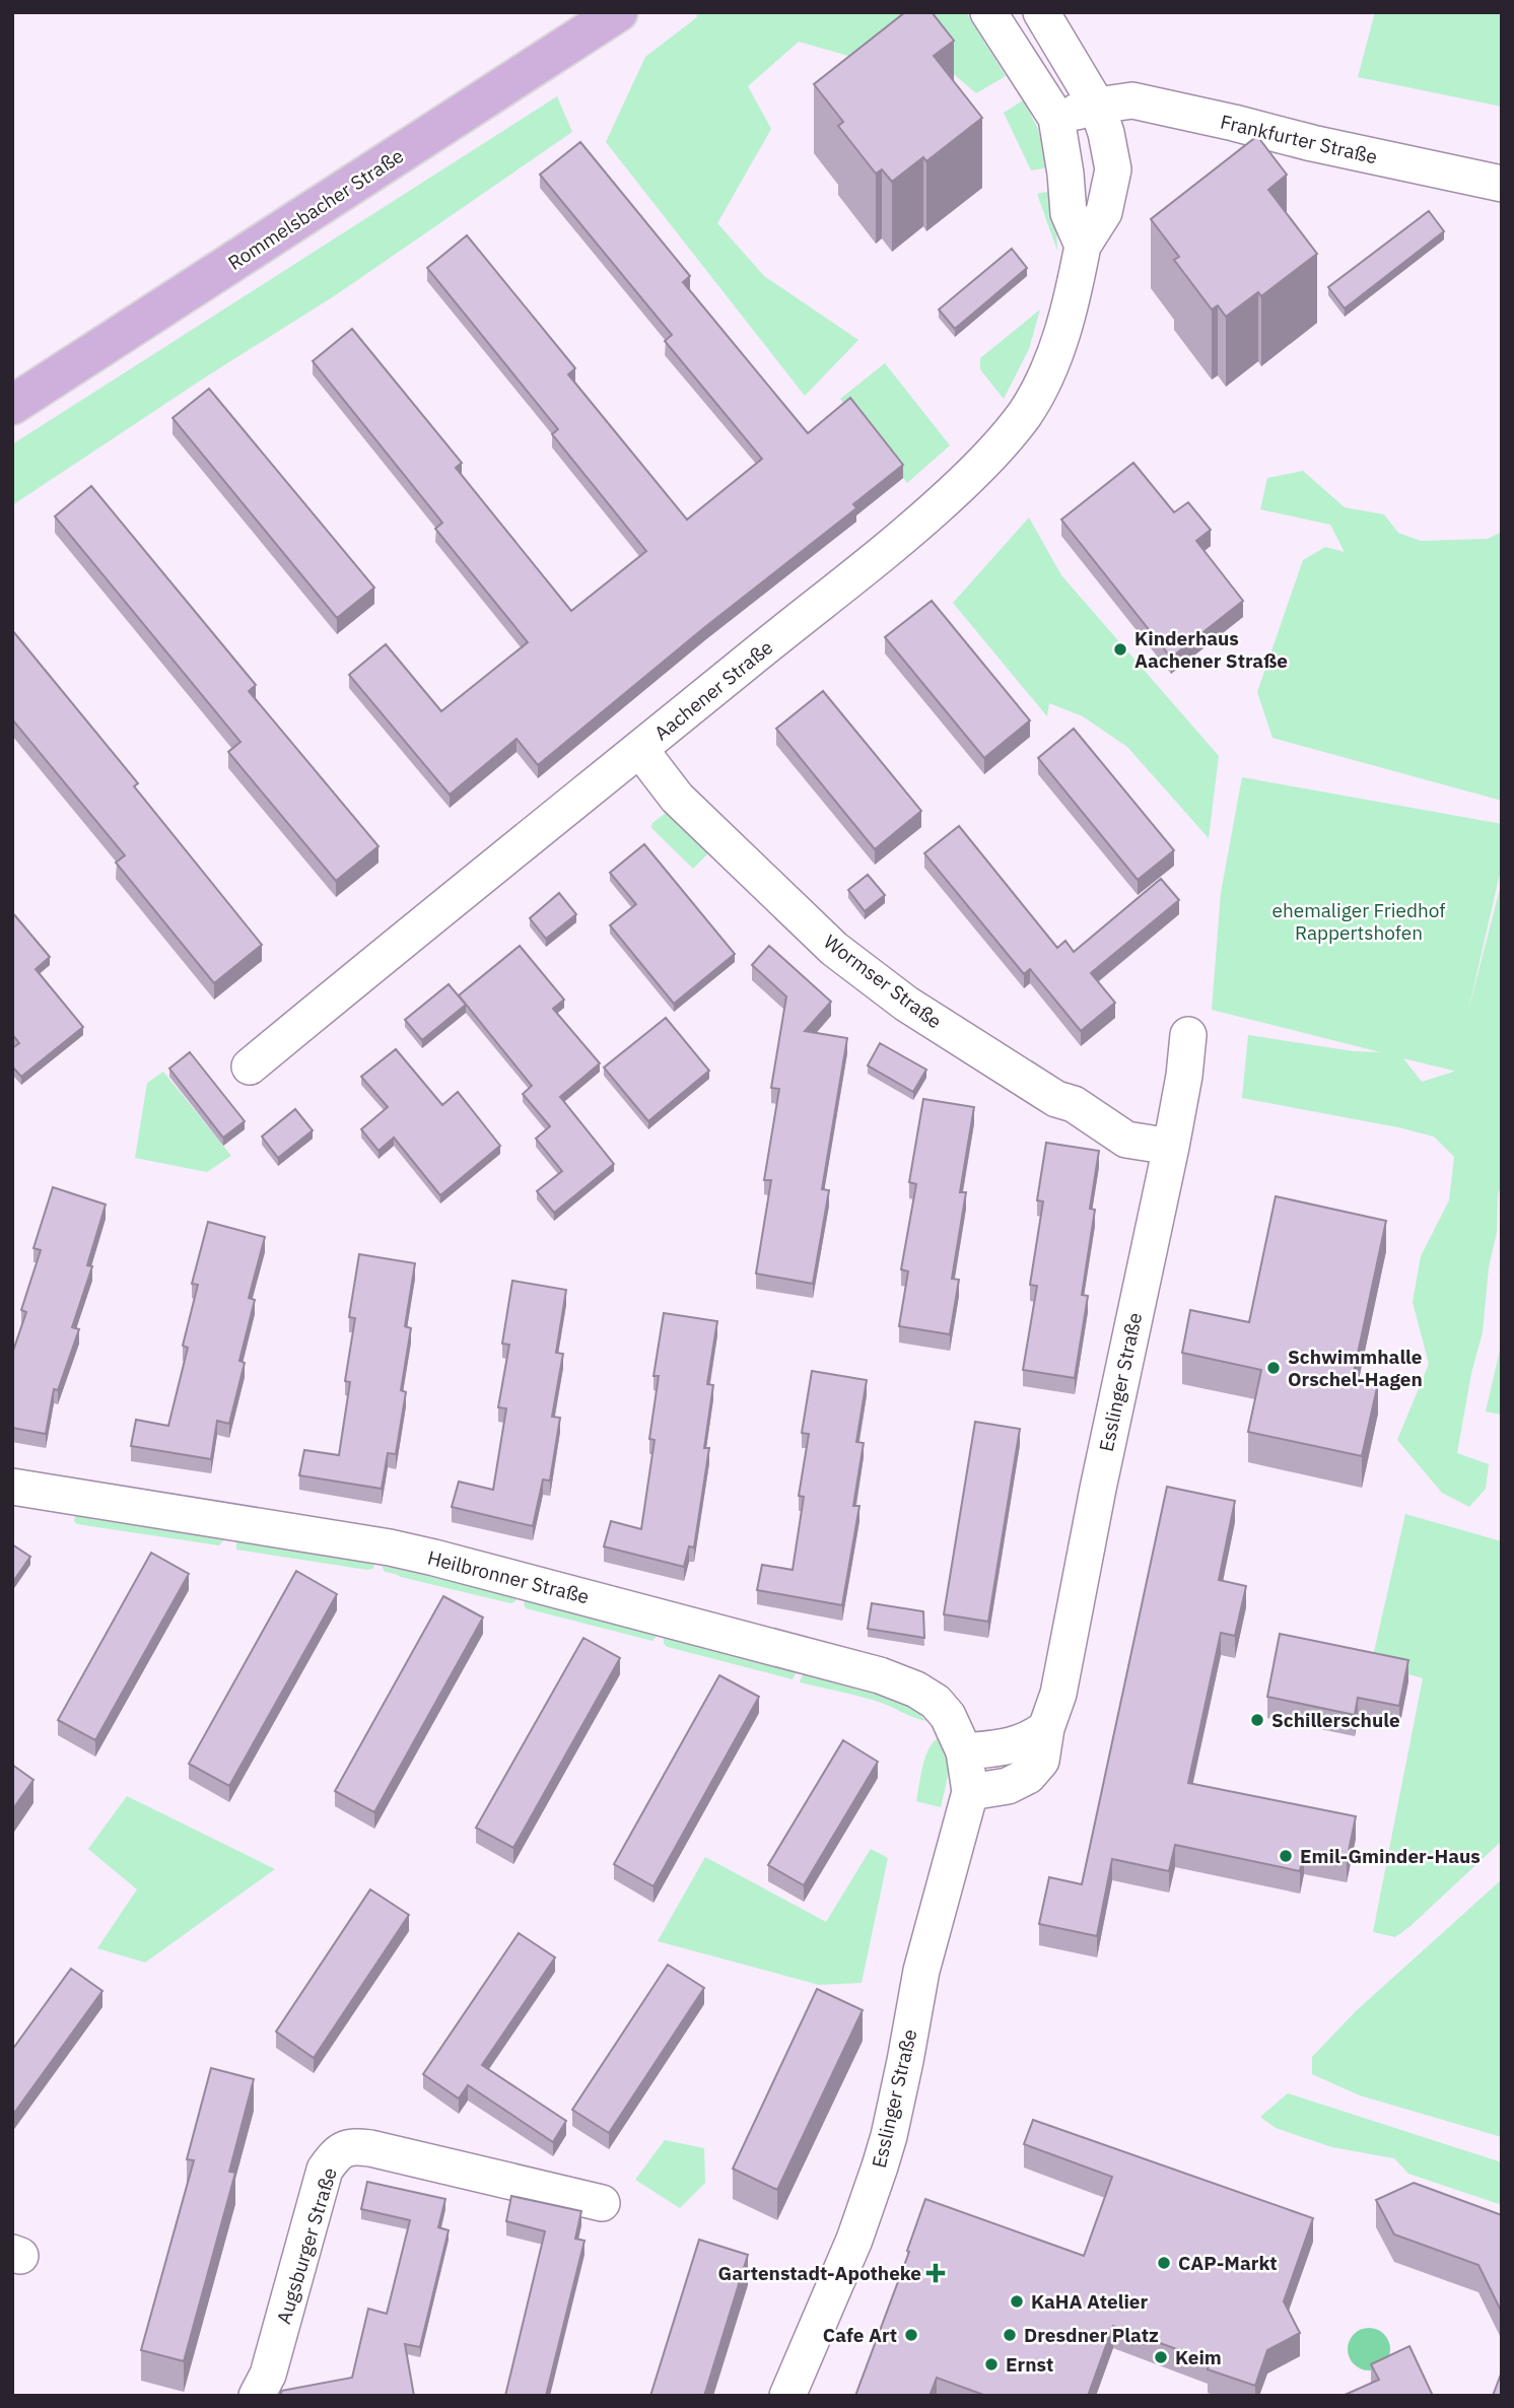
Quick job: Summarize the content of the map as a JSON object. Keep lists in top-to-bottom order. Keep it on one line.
{"streets":{"main road":["Rommelsbacher Straße"],"street":["Frankfurter Straße","Aachener Straße","Wormser Straße","Esslinger Straße","Heilbronner Straße","Augsburger Straße"]},"crossings":[["Frankfurter Straße","Aachener Straße"],["Aachener Straße","Wormser Straße"],["Wormser Straße","Esslinger Straße"],["Esslinger Straße","Heilbronner Straße"]],"parks":["ehemaliger Friedhof Rappertshofen"],"places":{"other":["Kinderhaus Aachener Straße","Schwimmhalle Orschel-Hagen","Schillerschule","Emil-Gminder-Haus","CAP-Markt","KaHA Atelier","Cafe Art","Dresdner Platz","Keim","Ernst"],"health":["Gartenstadt-Apotheke"]}}
